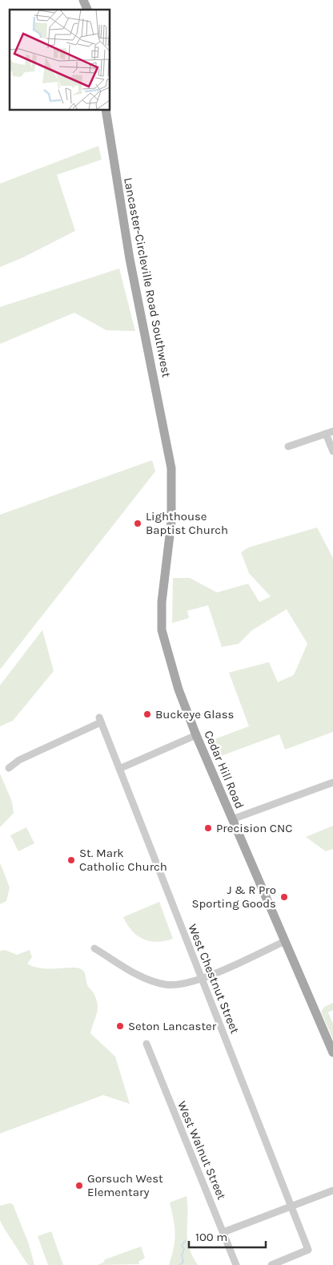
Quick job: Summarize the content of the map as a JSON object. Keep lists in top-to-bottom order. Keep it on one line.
{"streets":{"main road":["Lancaster-Circleville Road Southwest","Cedar Hill Road"],"street":["West Chestnut Street","West Walnut Street"]},"crossings":[["Lancaster-Circleville Road Southwest","Cedar Hill Road"]],"places":["Lighthouse Baptist Church","Buckeye Glass","Precision CNC","St. Mark Catholic Church","J & R Pro Sporting Goods","Seton Lancaster","Gorsuch West Elementary"],"scale_bar":"100 m"}
